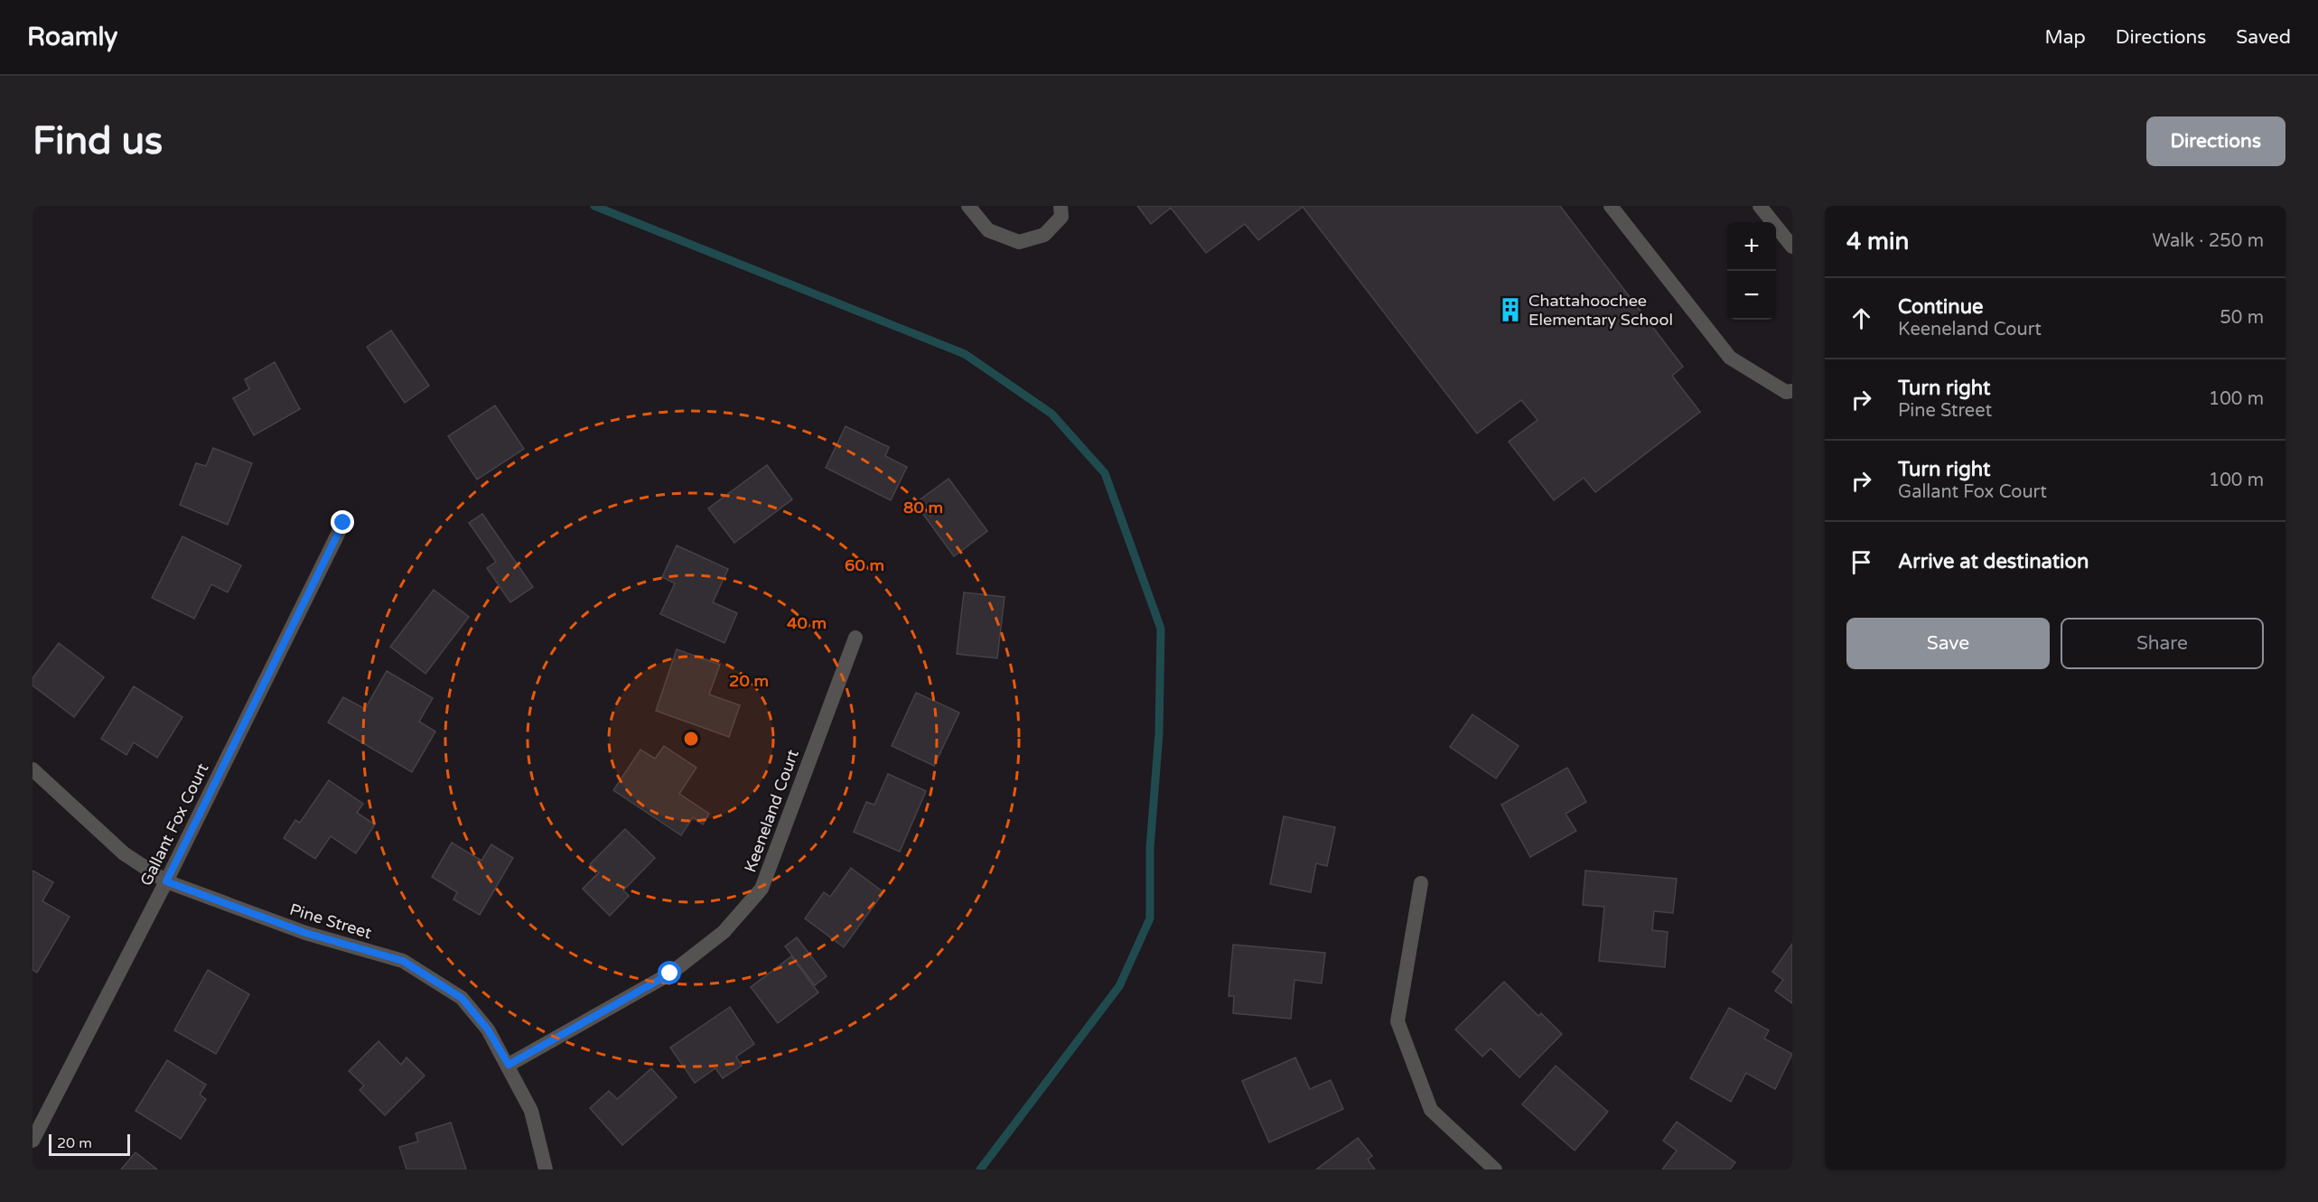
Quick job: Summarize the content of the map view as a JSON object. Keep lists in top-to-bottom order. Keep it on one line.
{"streets":{"street":["Keeneland Court","Gallant Fox Court","Pine Street"]},"crossings":[["Keeneland Court","Pine Street"],["Gallant Fox Court","Pine Street"]],"places":{"building":["Chattahoochee Elementary School"]},"scale_bar":"20 m","page":{"header":"Roamly","nav":["Map","Directions","Saved"],"buttons":["Directions",["Save","Share"]],"title":"Find us","heading":["4 min","Walk · 250 m"],"map_buttons":["+","−"],"list":[["Continue","Keeneland Court","50 m"],["Turn right","Pine Street","100 m"],["Turn right","Gallant Fox Court","100 m"],"Arrive at destination"],"scale":"20 m"},"rings":["80 m","60 m","40 m","20 m"]}
